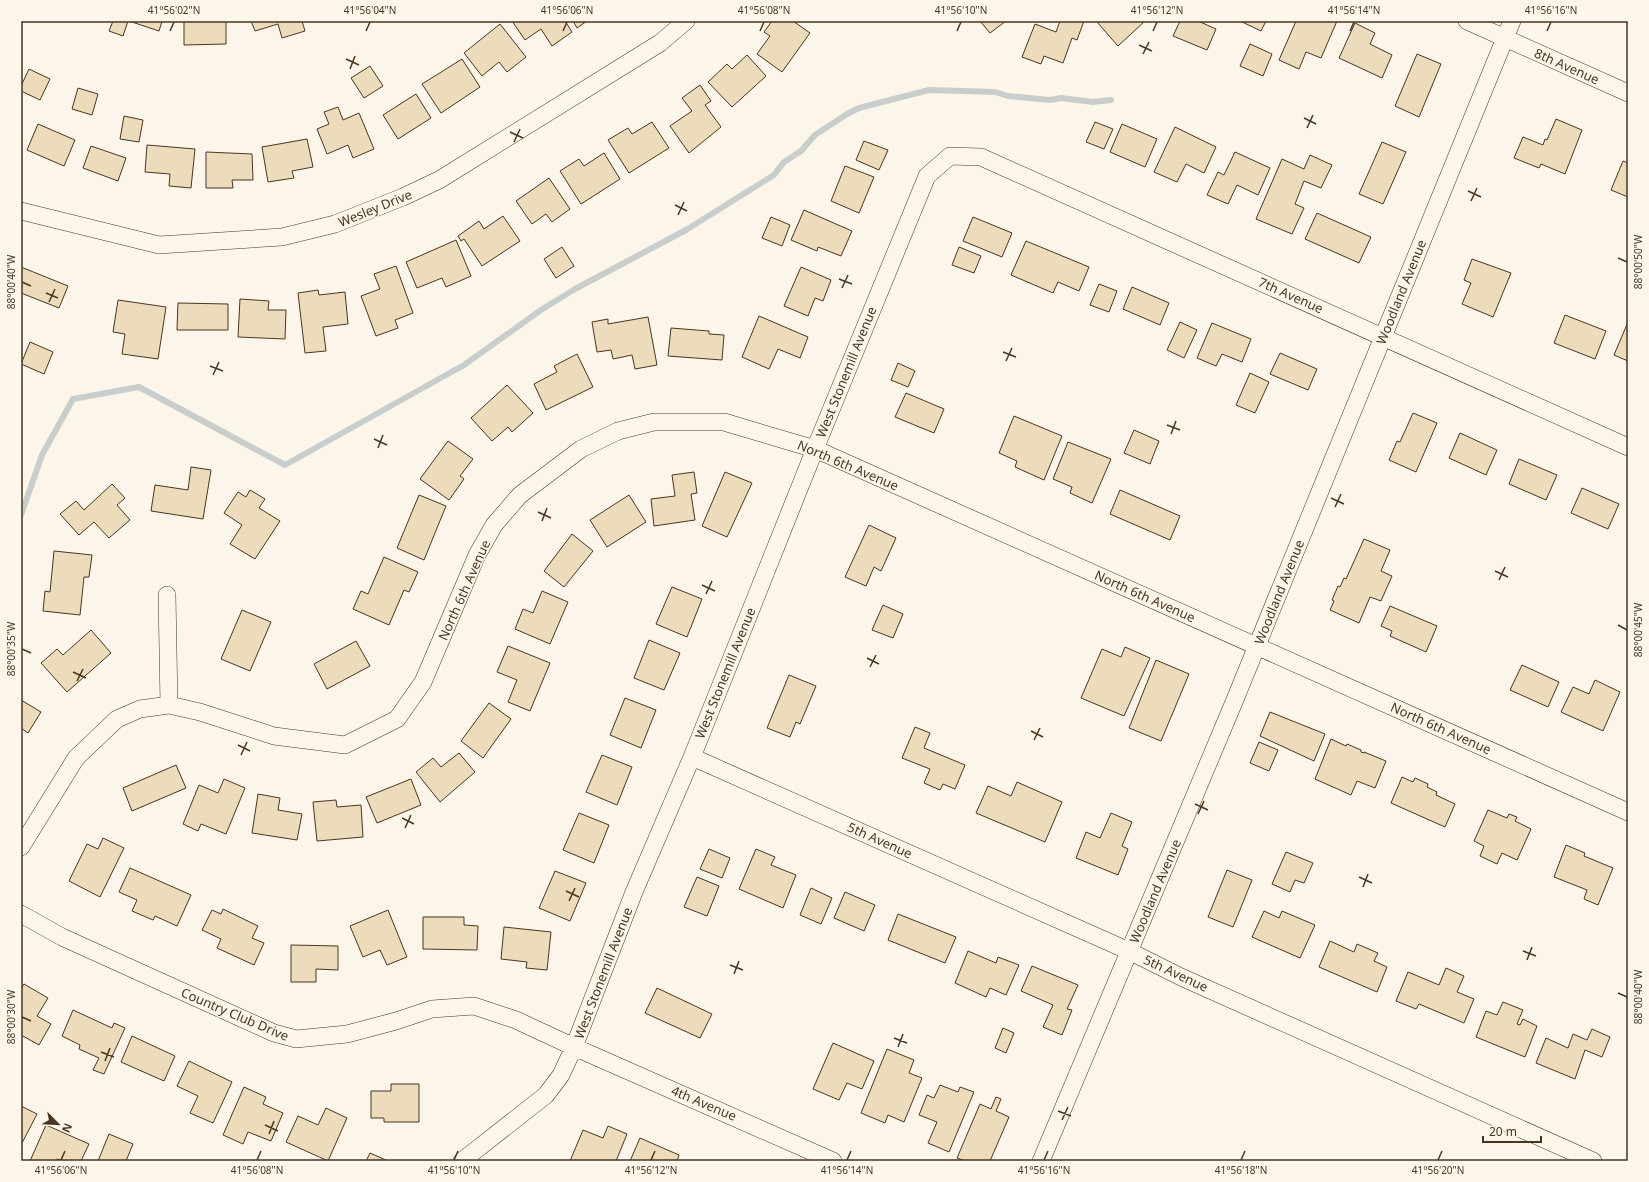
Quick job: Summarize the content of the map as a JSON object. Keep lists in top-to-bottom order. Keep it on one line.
{"streets":{"street":["8th Avenue","Wesley Drive","Woodland Avenue","7th Avenue","West Stonemill Avenue","North 6th Avenue","5th Avenue","Country Club Drive","4th Avenue"]},"crossings":[["8th Avenue","Woodland Avenue"],["Woodland Avenue","7th Avenue"],["Woodland Avenue","North 6th Avenue"],["Woodland Avenue","5th Avenue"],["7th Avenue","West Stonemill Avenue"],["West Stonemill Avenue","North 6th Avenue"],["West Stonemill Avenue","5th Avenue"],["West Stonemill Avenue","Country Club Drive"],["West Stonemill Avenue","4th Avenue"],["Country Club Drive","4th Avenue"]],"scale_bar":"20 m","north":"bottom right","coordinates":["41°56'02\"N","41°56'04\"N","41°56'06\"N","41°56'08\"N","41°56'10\"N","41°56'12\"N","41°56'14\"N","41°56'16\"N","88°00'50\"W","88°00'40\"W","88°00'45\"W","88°00'35\"W","88°00'30\"W","41°56'18\"N","41°56'20\"N"]}
